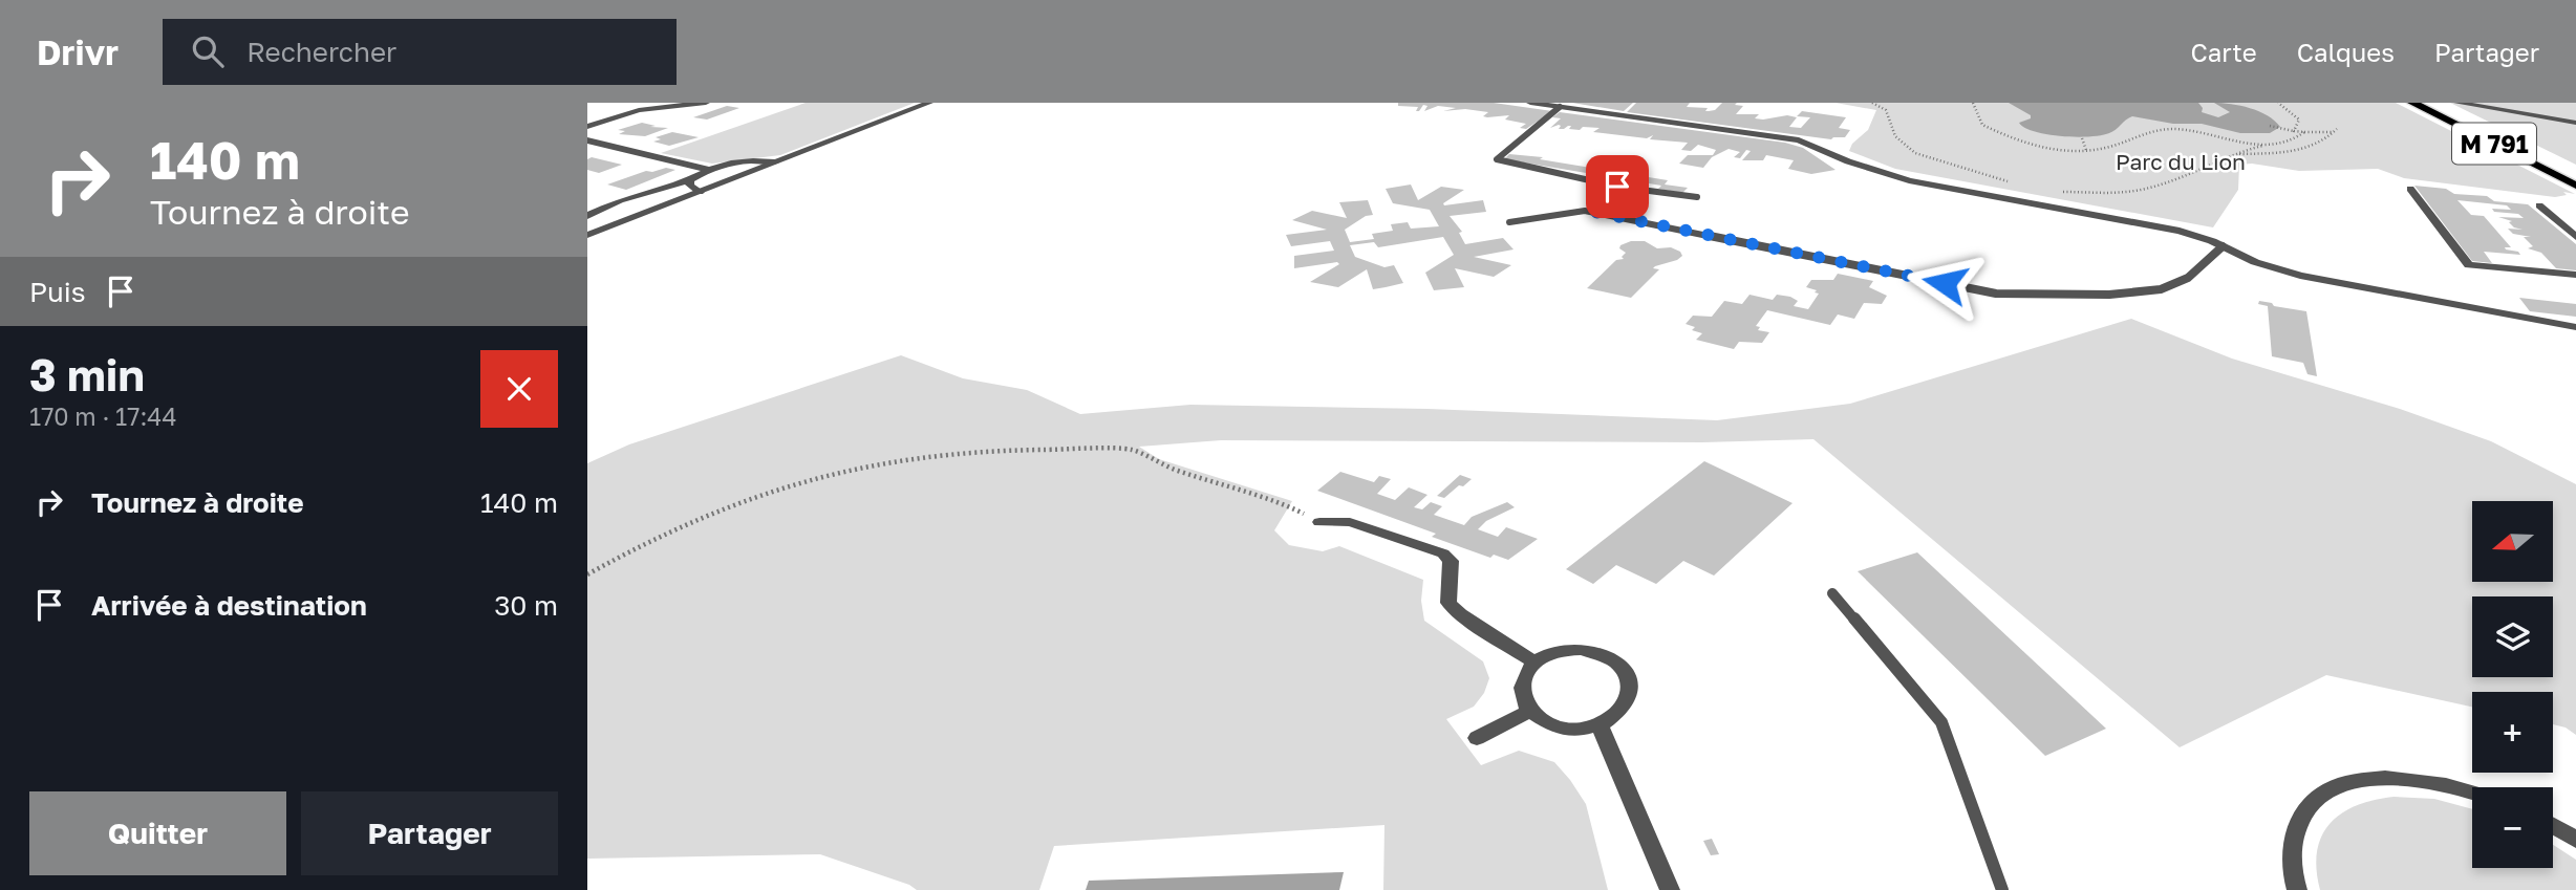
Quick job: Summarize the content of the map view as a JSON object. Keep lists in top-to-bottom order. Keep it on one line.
{"streets":{"main road":["M 791"]},"parks":["Parc du Lion"],"north":"left","page":{"header":"Drivr","search":"Rechercher","nav":["Carte","Calques","Partager"],"turn":["140 m","Tournez à droite"],"then":"Puis","heading":["3 min","170 m · 17:44"],"list":[{"name":"Tournez à droite","value":"140 m"},{"name":"Arrivée à destination","value":"30 m"}],"map_buttons":["+","−"],"buttons":["Quitter","Partager"]}}
